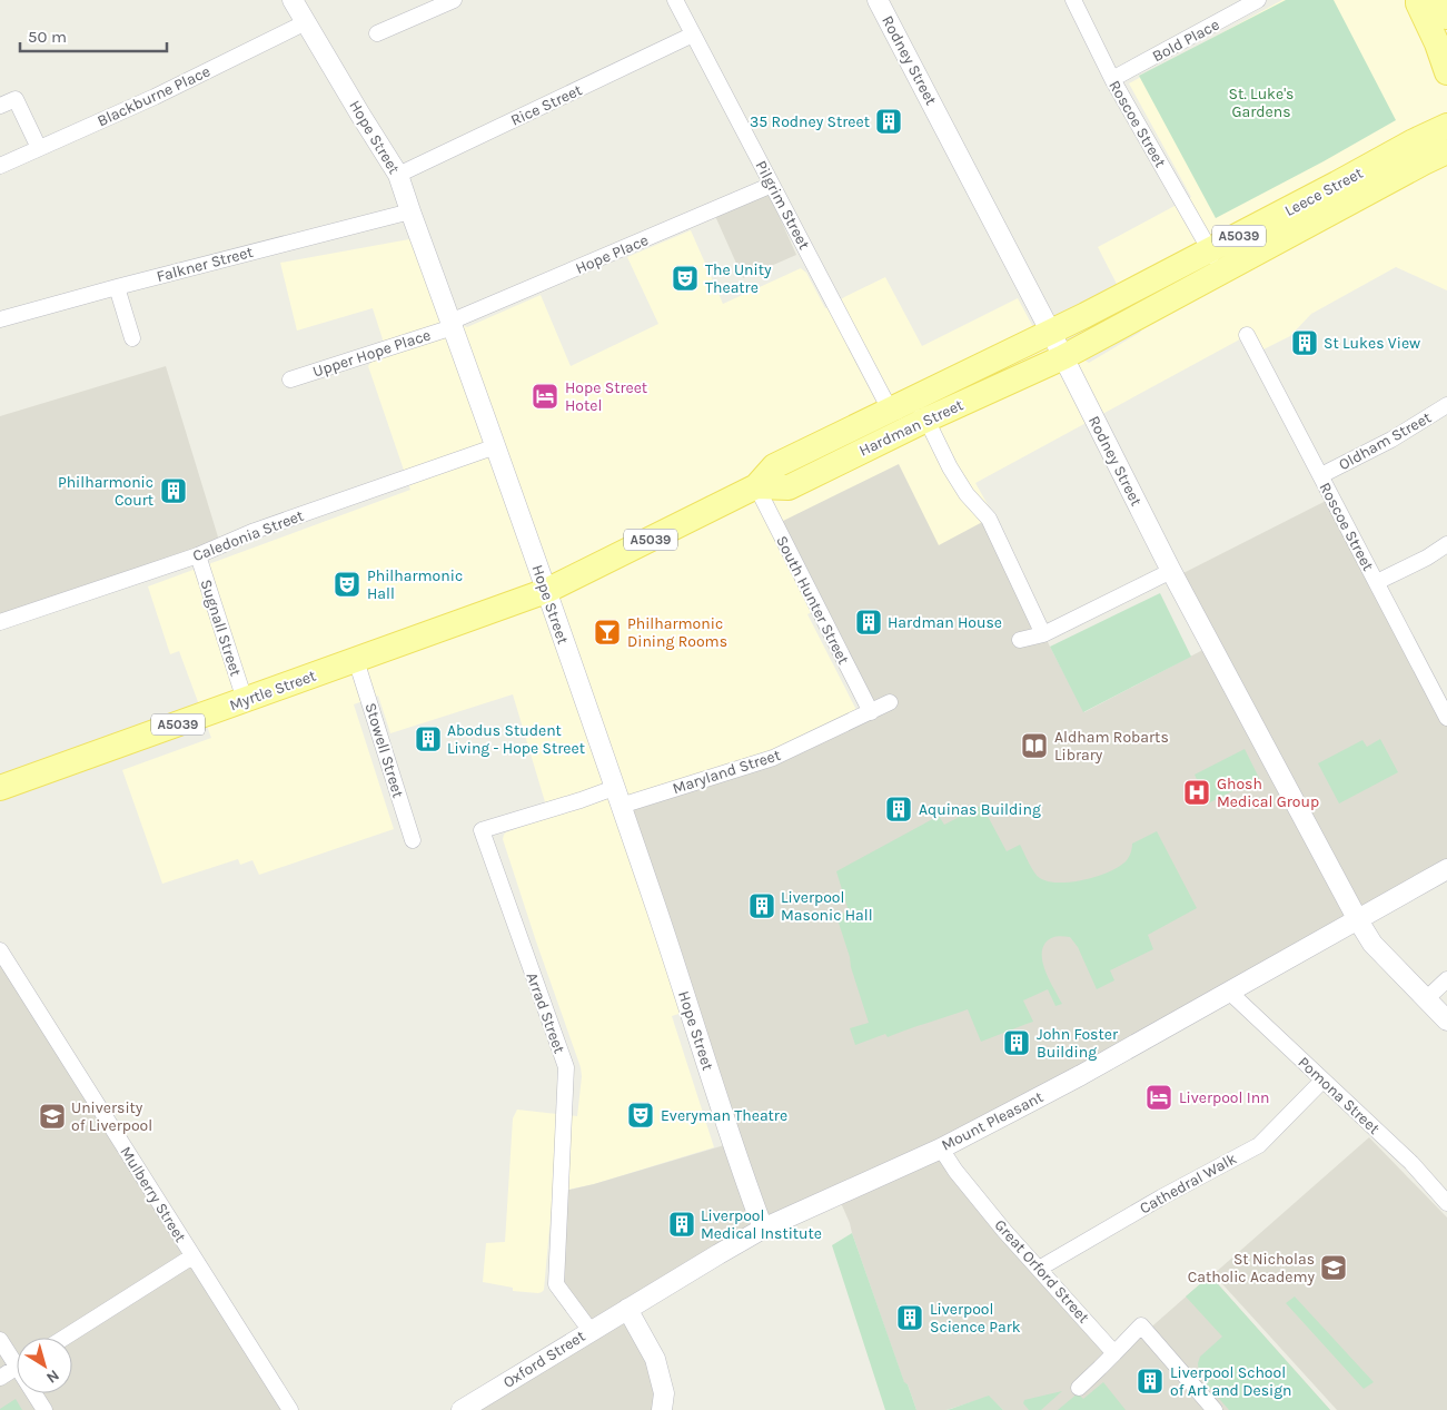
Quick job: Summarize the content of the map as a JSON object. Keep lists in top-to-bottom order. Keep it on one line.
{"streets":{"main road":["Leece Street","A5039","Hardman Street","Myrtle Street"],"street":["Bold Place","Rodney Street","Blackburne Place","Rice Street","Roscoe Street","Hope Street","Pilgrim Street","Hope Place","Falkner Street","Upper Hope Place","Oldham Street","Caledonia Street","South Hunter Street","Sugnall Street","Stowell Street","Maryland Street","Arrad Street","Pomona Street","Mount Pleasant","Cathedral Walk","Mulberry Street","Great Orford Street","Oxford Street"]},"crossings":[["Bold Place","Roscoe Street"],["Rodney Street","Leece Street"],["Rodney Street","Hardman Street"],["Rodney Street","Mount Pleasant"],["Blackburne Place","Hope Street"],["Rice Street","Hope Street"],["Rice Street","Pilgrim Street"],["Roscoe Street","Leece Street"],["Roscoe Street","Oldham Street"],["Hope Street","Hope Place"],["Hope Street","Falkner Street"],["Hope Street","Upper Hope Place"],["Hope Street","Hardman Street"],["Hope Street","Caledonia Street"],["Hope Street","Myrtle Street"],["Hope Street","Maryland Street"],["Hope Street","Arrad Street"],["Hope Street","Mount Pleasant"],["Leece Street","Hardman Street"],["Pilgrim Street","Hope Place"],["Pilgrim Street","Hardman Street"],["Hope Place","Upper Hope Place"],["Hardman Street","South Hunter Street"],["Hardman Street","Myrtle Street"],["Caledonia Street","Sugnall Street"],["South Hunter Street","Maryland Street"],["Sugnall Street","Myrtle Street"],["Myrtle Street","Stowell Street"],["Maryland Street","Arrad Street"],["Arrad Street","Oxford Street"],["Pomona Street","Mount Pleasant"],["Pomona Street","Cathedral Walk"],["Mount Pleasant","Great Orford Street"],["Mount Pleasant","Oxford Street"],["Cathedral Walk","Great Orford Street"]],"parks":["St. Luke's Gardens"],"places":{"building":["35 Rodney Street","St Lukes View","Philharmonic Court","Hardman House","Abodus Student Living - Hope Street","Aquinas Building","Liverpool Masonic Hall","John Foster Building","Liverpool Medical Institute","Liverpool Science Park","Liverpool School of Art and Design"],"theatre":["The Unity Theatre","Philharmonic Hall","Everyman Theatre"],"hotel":["Hope Street Hotel","Liverpool Inn"],"bar":["Philharmonic Dining Rooms"],"library":["Aldham Robarts Library"],"hospital":["Ghosh Medical Group"],"school or university":["University of Liverpool","St Nicholas Catholic Academy"]},"scale_bar":"50 m","north":"bottom right"}
